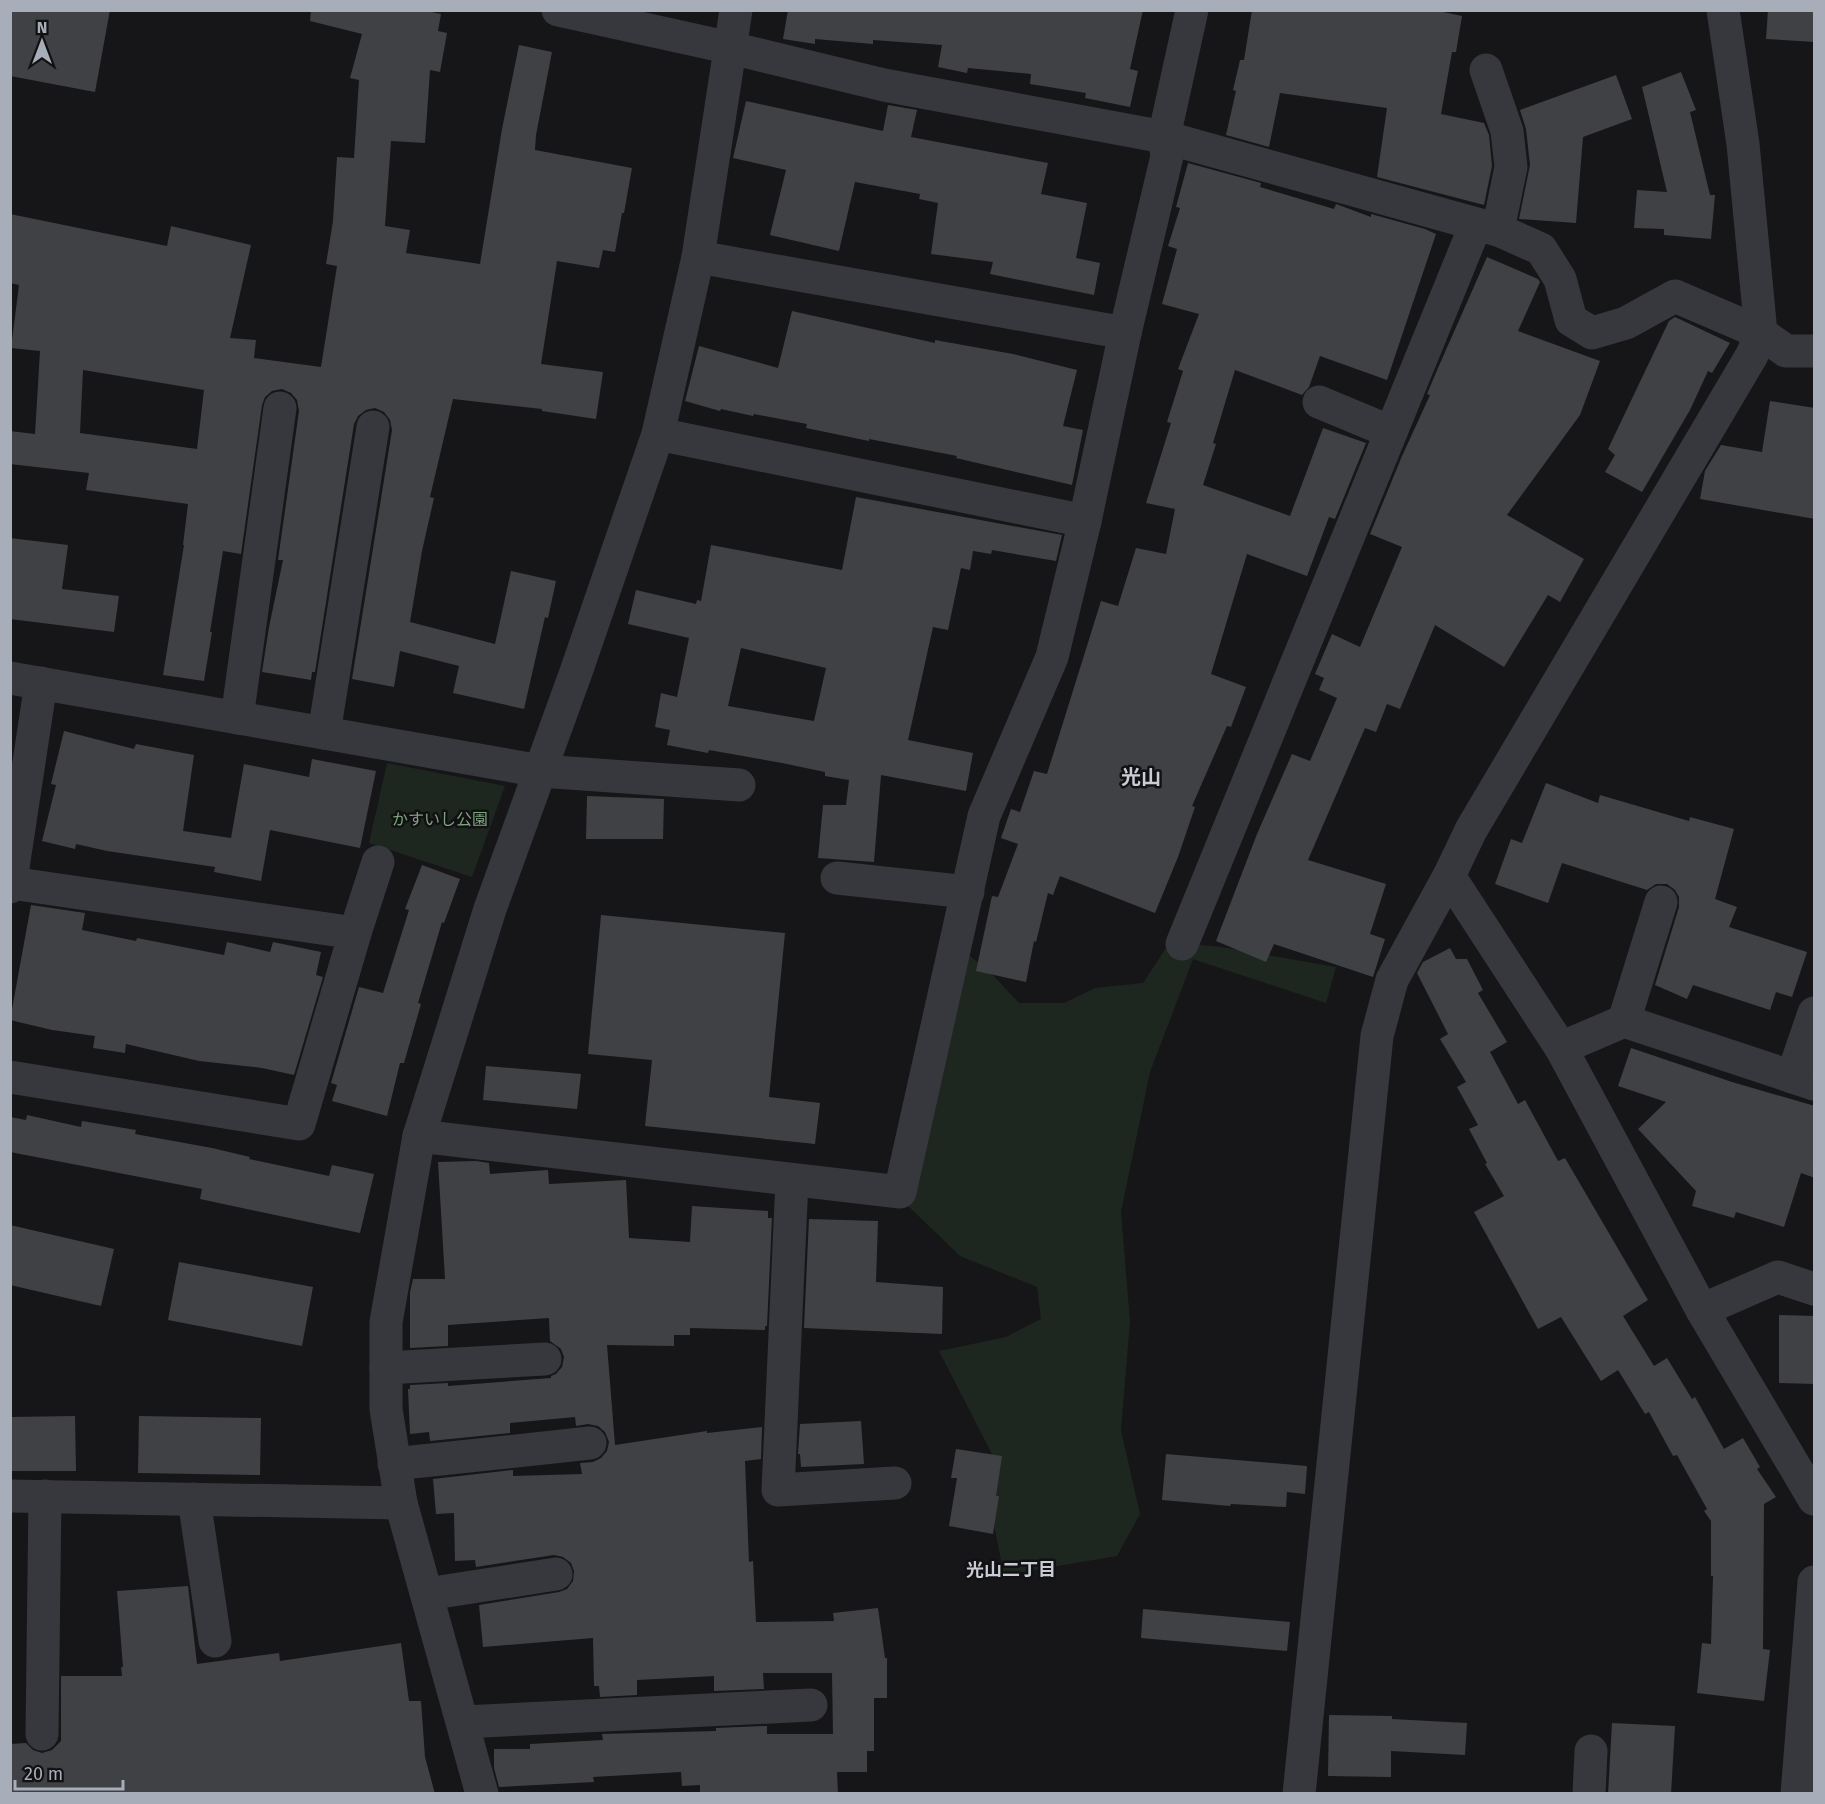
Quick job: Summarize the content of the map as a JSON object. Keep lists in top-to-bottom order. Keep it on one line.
{"districts":["光山","光山二丁目"],"parks":["かすいし公園"],"scale_bar":"20 m","north":"top"}
